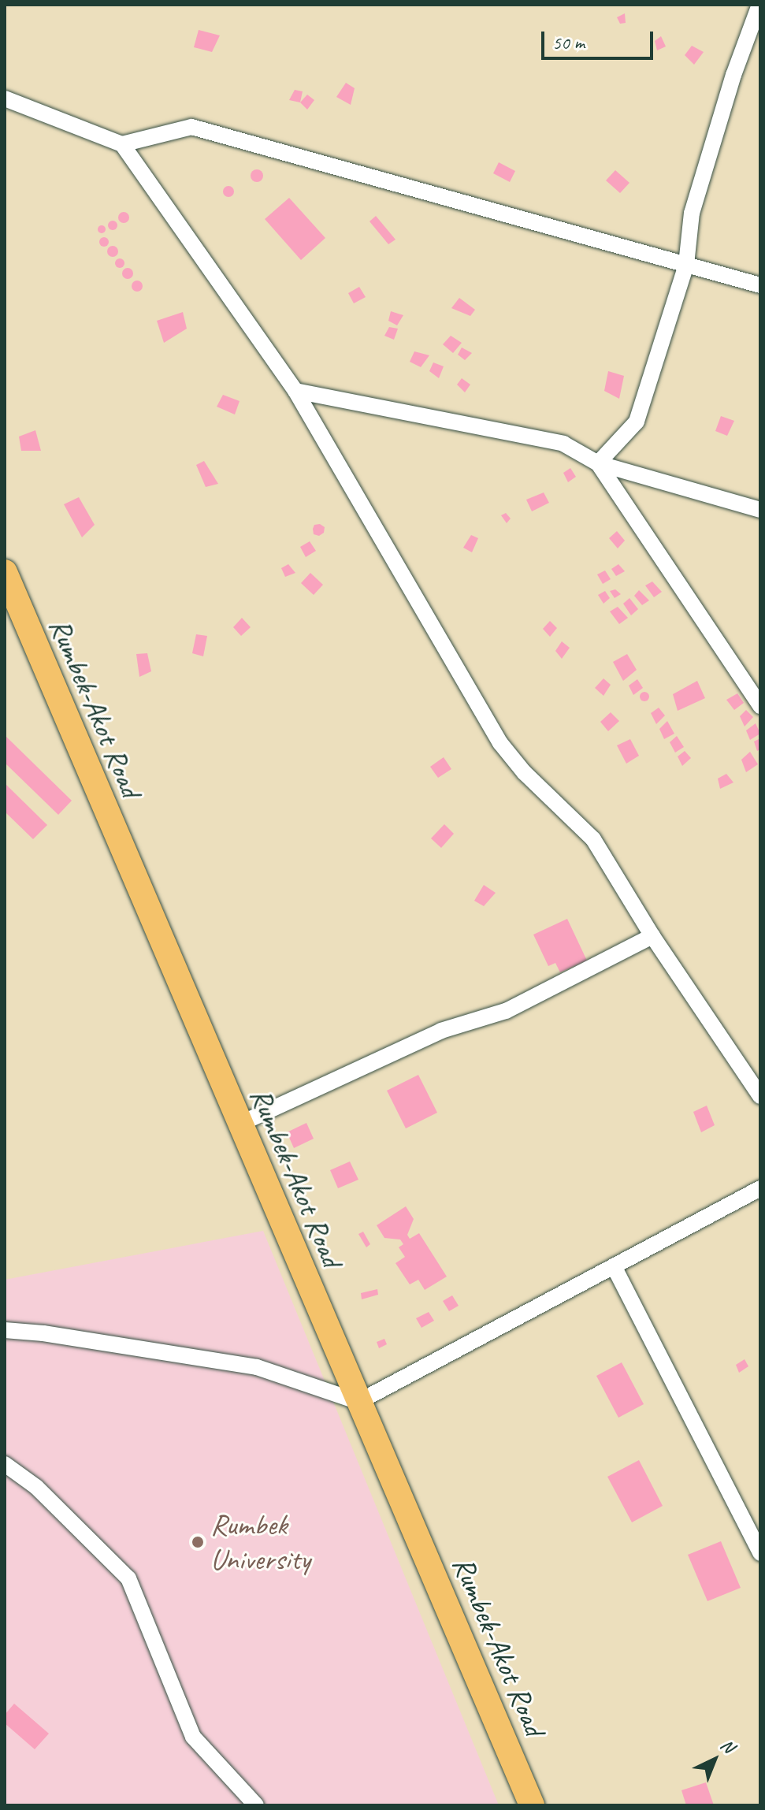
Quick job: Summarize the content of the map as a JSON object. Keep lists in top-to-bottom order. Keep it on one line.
{"streets":{"main road":["Rumbek-Akot Road"]},"places":["Rumbek University"],"scale_bar":"50 m","north":"top right"}
